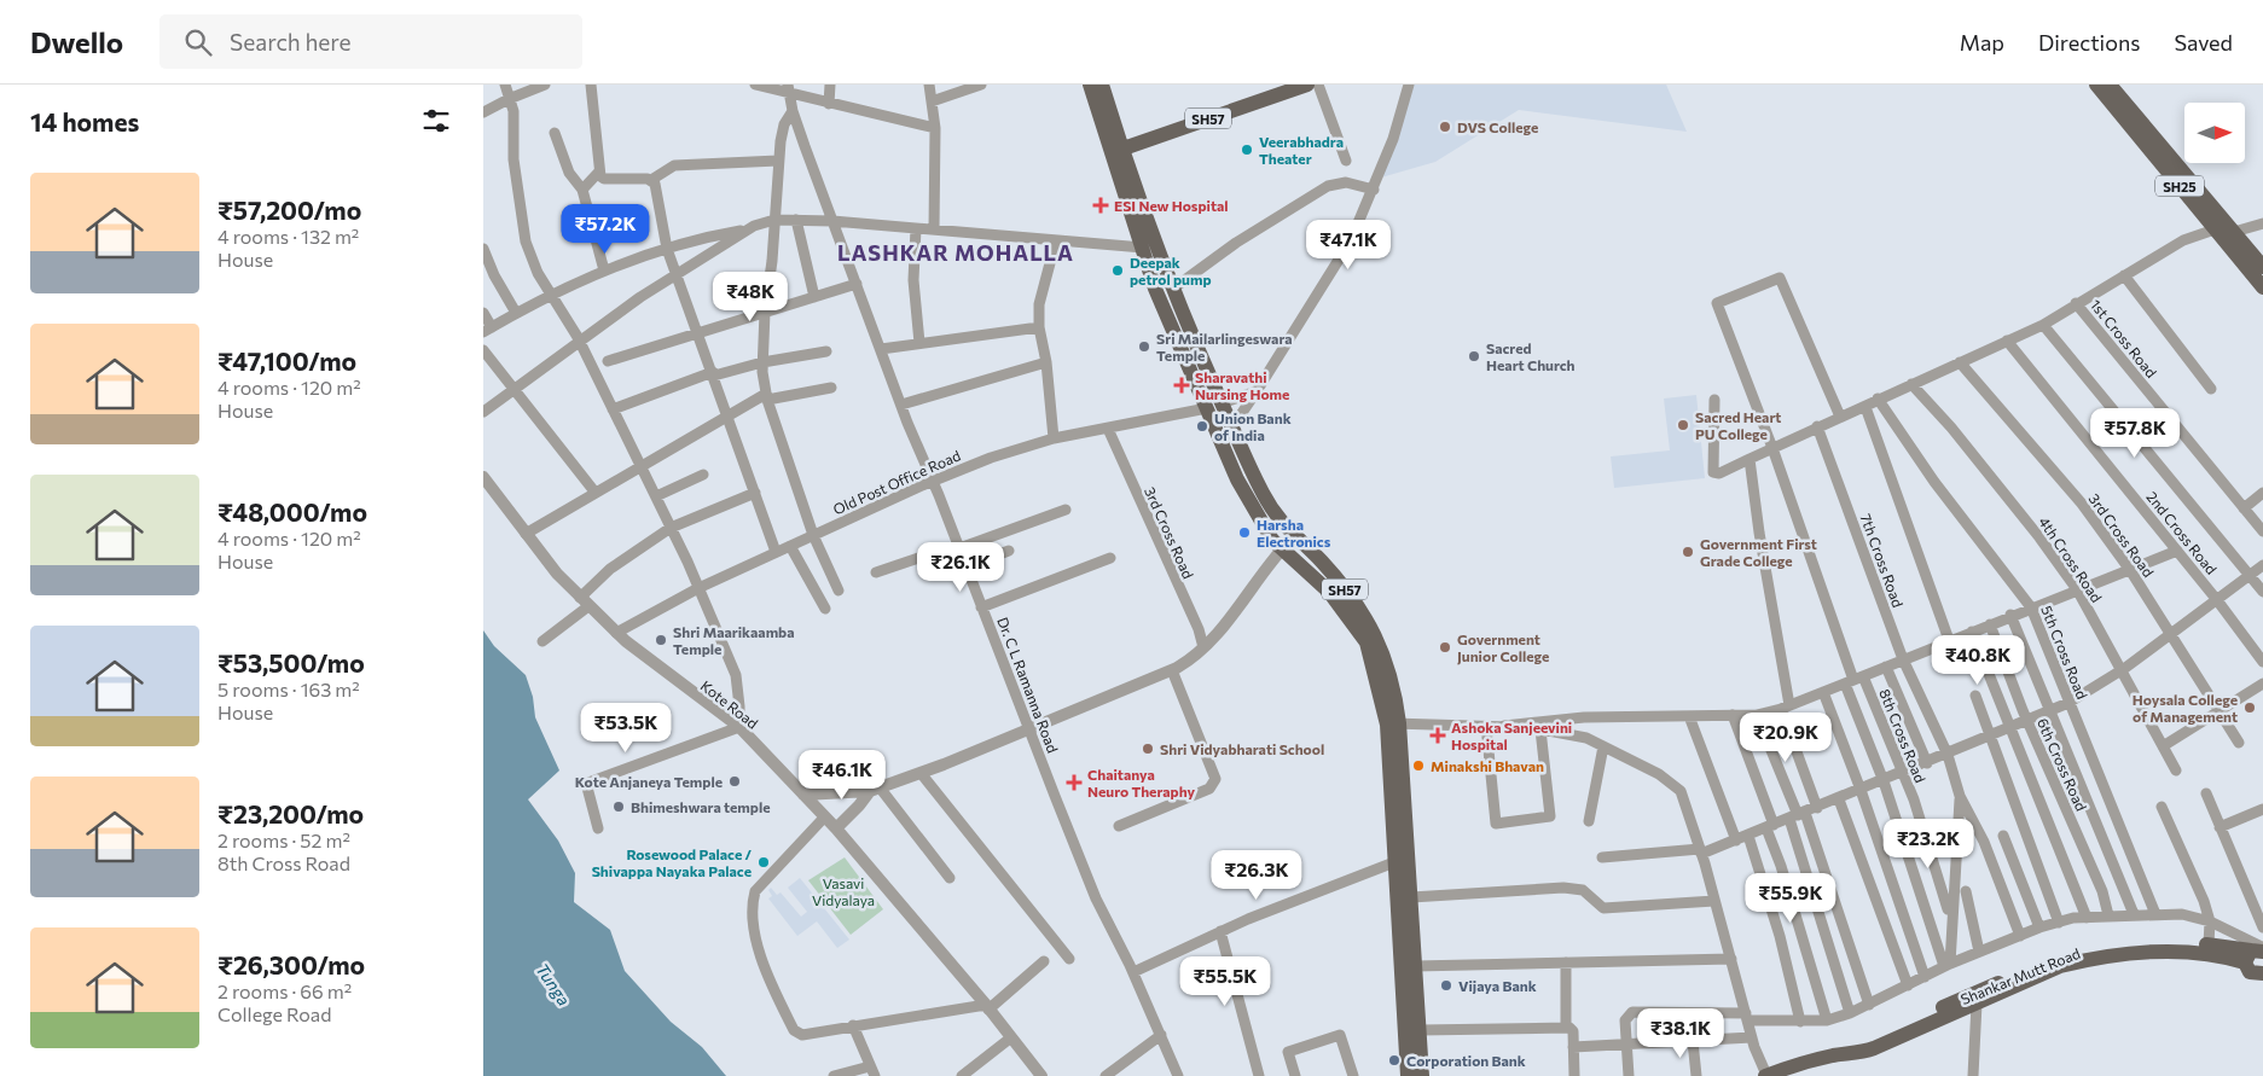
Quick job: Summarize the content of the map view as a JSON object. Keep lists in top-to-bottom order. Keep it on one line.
{"streets":{"main road":["SH57","SH25","Shankar Mutt Road"],"street":["1st Cross Road","Old Post Office Road","3rd Cross Road","2nd Cross Road","4th Cross Road","7th Cross Road","5th Cross Road","Dr. C L Ramanna Road","Kote Road","8th Cross Road","6th Cross Road"]},"crossings":[["SH57","Old Post Office Road"],["Old Post Office Road","3rd Cross Road"],["Old Post Office Road","Dr. C L Ramanna Road"],["Old Post Office Road","Kote Road"]],"districts":["LASHKAR MOHALLA"],"water":["Tunga"],"parks":["Vasavi Vidyalaya"],"places":{"other":["DVS College","Veerabhadra Theater","Deepak petrol pump","Sri Mailarlingeswara Temple","Sacred Heart Church","Sacred Heart PU College","Union Bank of India","Harsha Electronics","Government First Grade College","Shri Maarikaamba Temple","Government Junior College","Hoysala College of Management","Shri Vidyabharati School","Minakshi Bhavan","Kote Anjaneya Temple","Bhimeshwara temple","Rosewood Palace / Shivappa Nayaka Palace","Vijaya Bank","Corporation Bank"],"health":["ESI New Hospital","Sharavathi Nursing Home","Ashoka Sanjeevini Hospital","Chaitanya Neuro Theraphy"]},"north":"right","page":{"header":"Dwello","search":"Search here","nav":["Map","Directions","Saved"],"heading":"14 homes","list":[{"name":"₹57,200/mo","note":"4 rooms · 132 m² · House"},{"name":"₹47,100/mo","note":"4 rooms · 120 m² · House"},{"name":"₹48,000/mo","note":"4 rooms · 120 m² · House"},{"name":"₹53,500/mo","note":"5 rooms · 163 m² · House"},{"name":"₹23,200/mo","note":"2 rooms · 52 m² · 8th Cross Road"},{"name":"₹26,300/mo","note":"2 rooms · 66 m² · College Road"}],"price":["₹57.2K","₹47.1K","₹48K","₹57.8K","₹26.1K","₹40.8K","₹53.5K","₹20.9K","₹46.1K","₹23.2K","₹26.3K","₹55.9K","₹55.5K","₹38.1K"]}}
